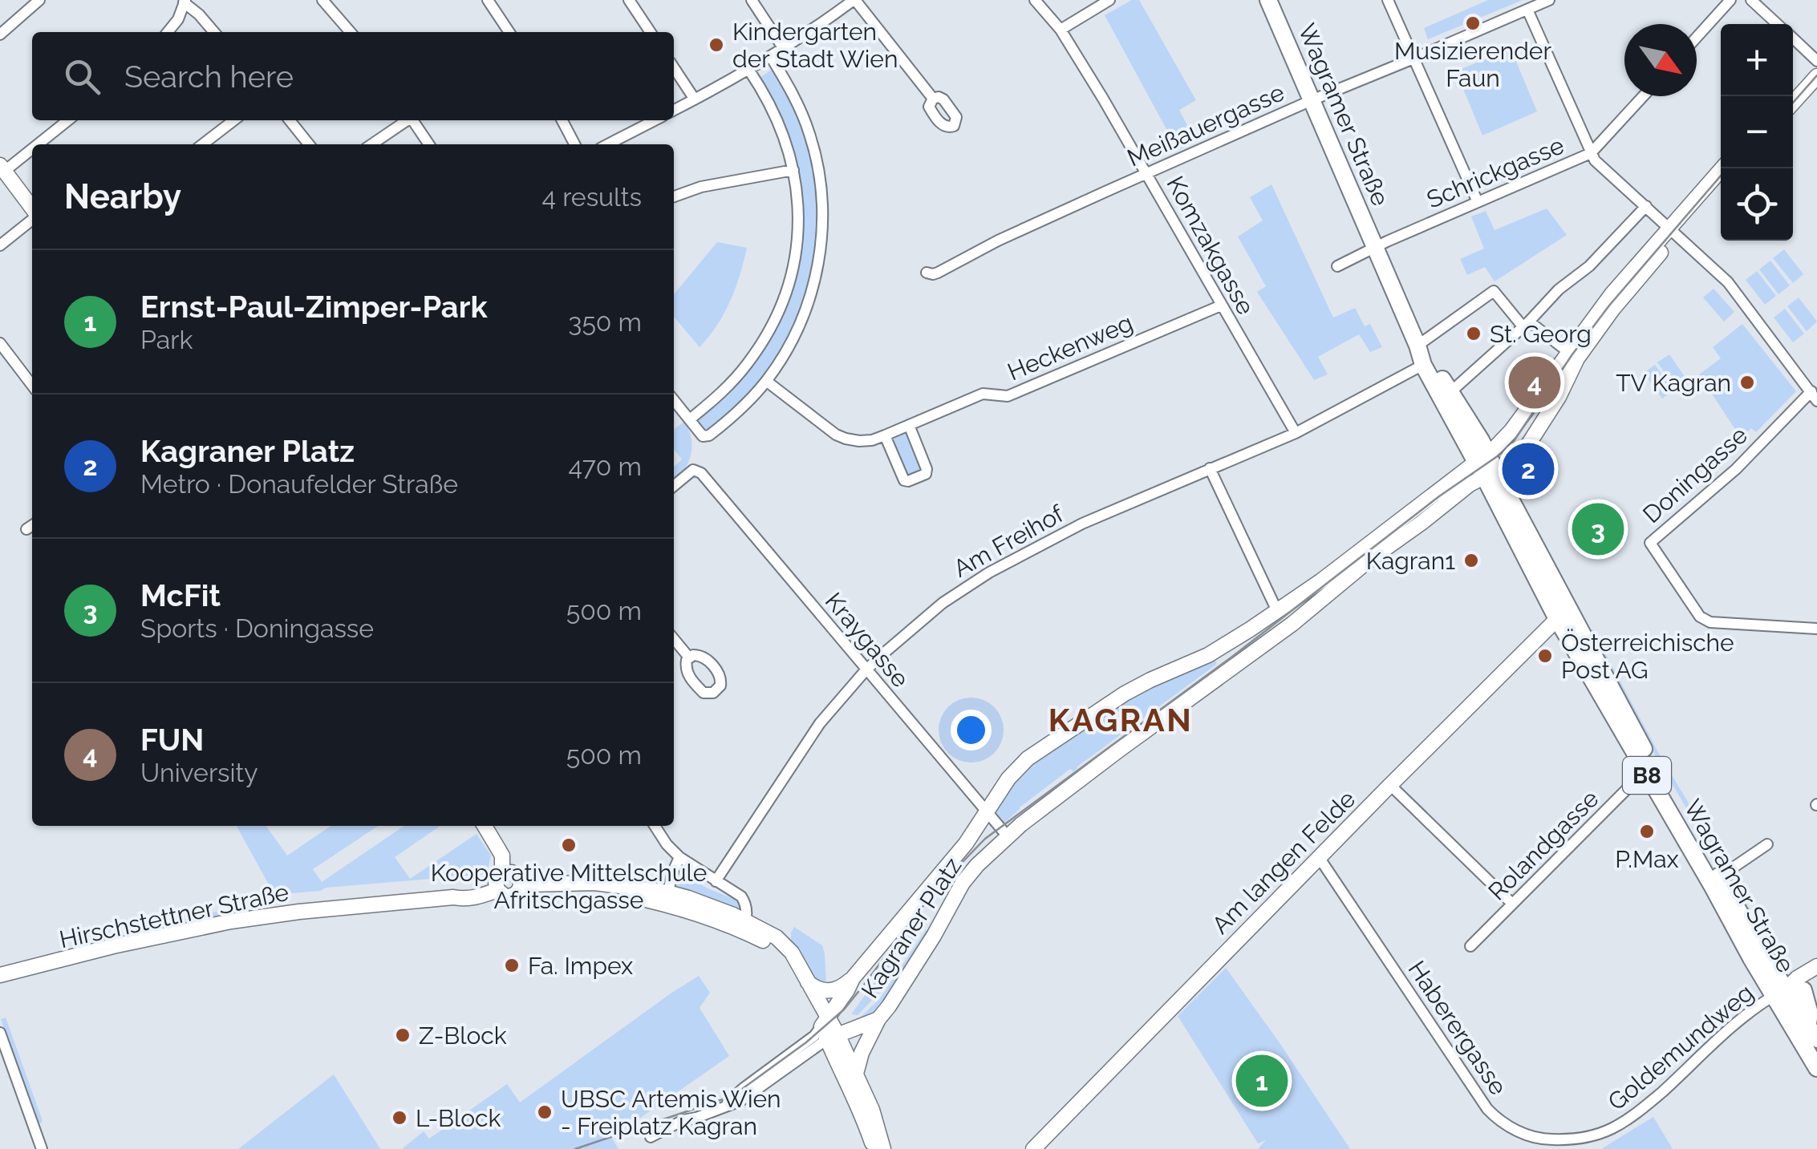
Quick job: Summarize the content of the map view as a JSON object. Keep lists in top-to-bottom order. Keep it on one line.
{"streets":{"main road":["Wagramer Straße","B8","Am langen Felde","Hirschstettner Straße","Kagraner Platz"],"street":["Meißauergasse","Schrickgasse","Komzakgasse","Heckenweg","Doningasse","Am Freihof","Kraygasse","Rolandgasse","Haberergasse","Goldemundweg"]},"crossings":[["Wagramer Straße","Meißauergasse"],["Wagramer Straße","Schrickgasse"],["Wagramer Straße","Am Freihof"],["Wagramer Straße","Rolandgasse"],["Wagramer Straße","Am langen Felde"],["Wagramer Straße","Kagraner Platz"],["Wagramer Straße","Goldemundweg"],["Meißauergasse","Komzakgasse"],["Komzakgasse","Heckenweg"],["Komzakgasse","Am Freihof"],["Am Freihof","Kraygasse"],["Kraygasse","Kagraner Platz"],["Am langen Felde","Haberergasse"],["Haberergasse","Goldemundweg"]],"districts":["KAGRAN"],"places":["Musizierender Faun","Kindergarten der Stadt Wien","St. Georg","TV Kagran","Kagran1","Österreichische Post AG","P.Max","Kooperative Mittelschule Afritschgasse","Fa. Impex","Z-Block","UBSC Artemis Wien - Freiplatz Kagran","L-Block"],"north":"bottom right","page":{"map_buttons":["+","−"],"search":"Search here","heading":["Nearby","4 results"],"list":[{"mark":"1","name":"Ernst-Paul-Zimper-Park","note":"Park","value":"350 m"},{"mark":"2","name":"Kagraner Platz","note":"Metro · Donaufelder Straße","value":"470 m"},{"mark":"3","name":"McFit","note":"Sports · Doningasse","value":"500 m"},{"mark":"4","name":"FUN","note":"University","value":"500 m"}],"pins":["4","2","3","1"]}}
